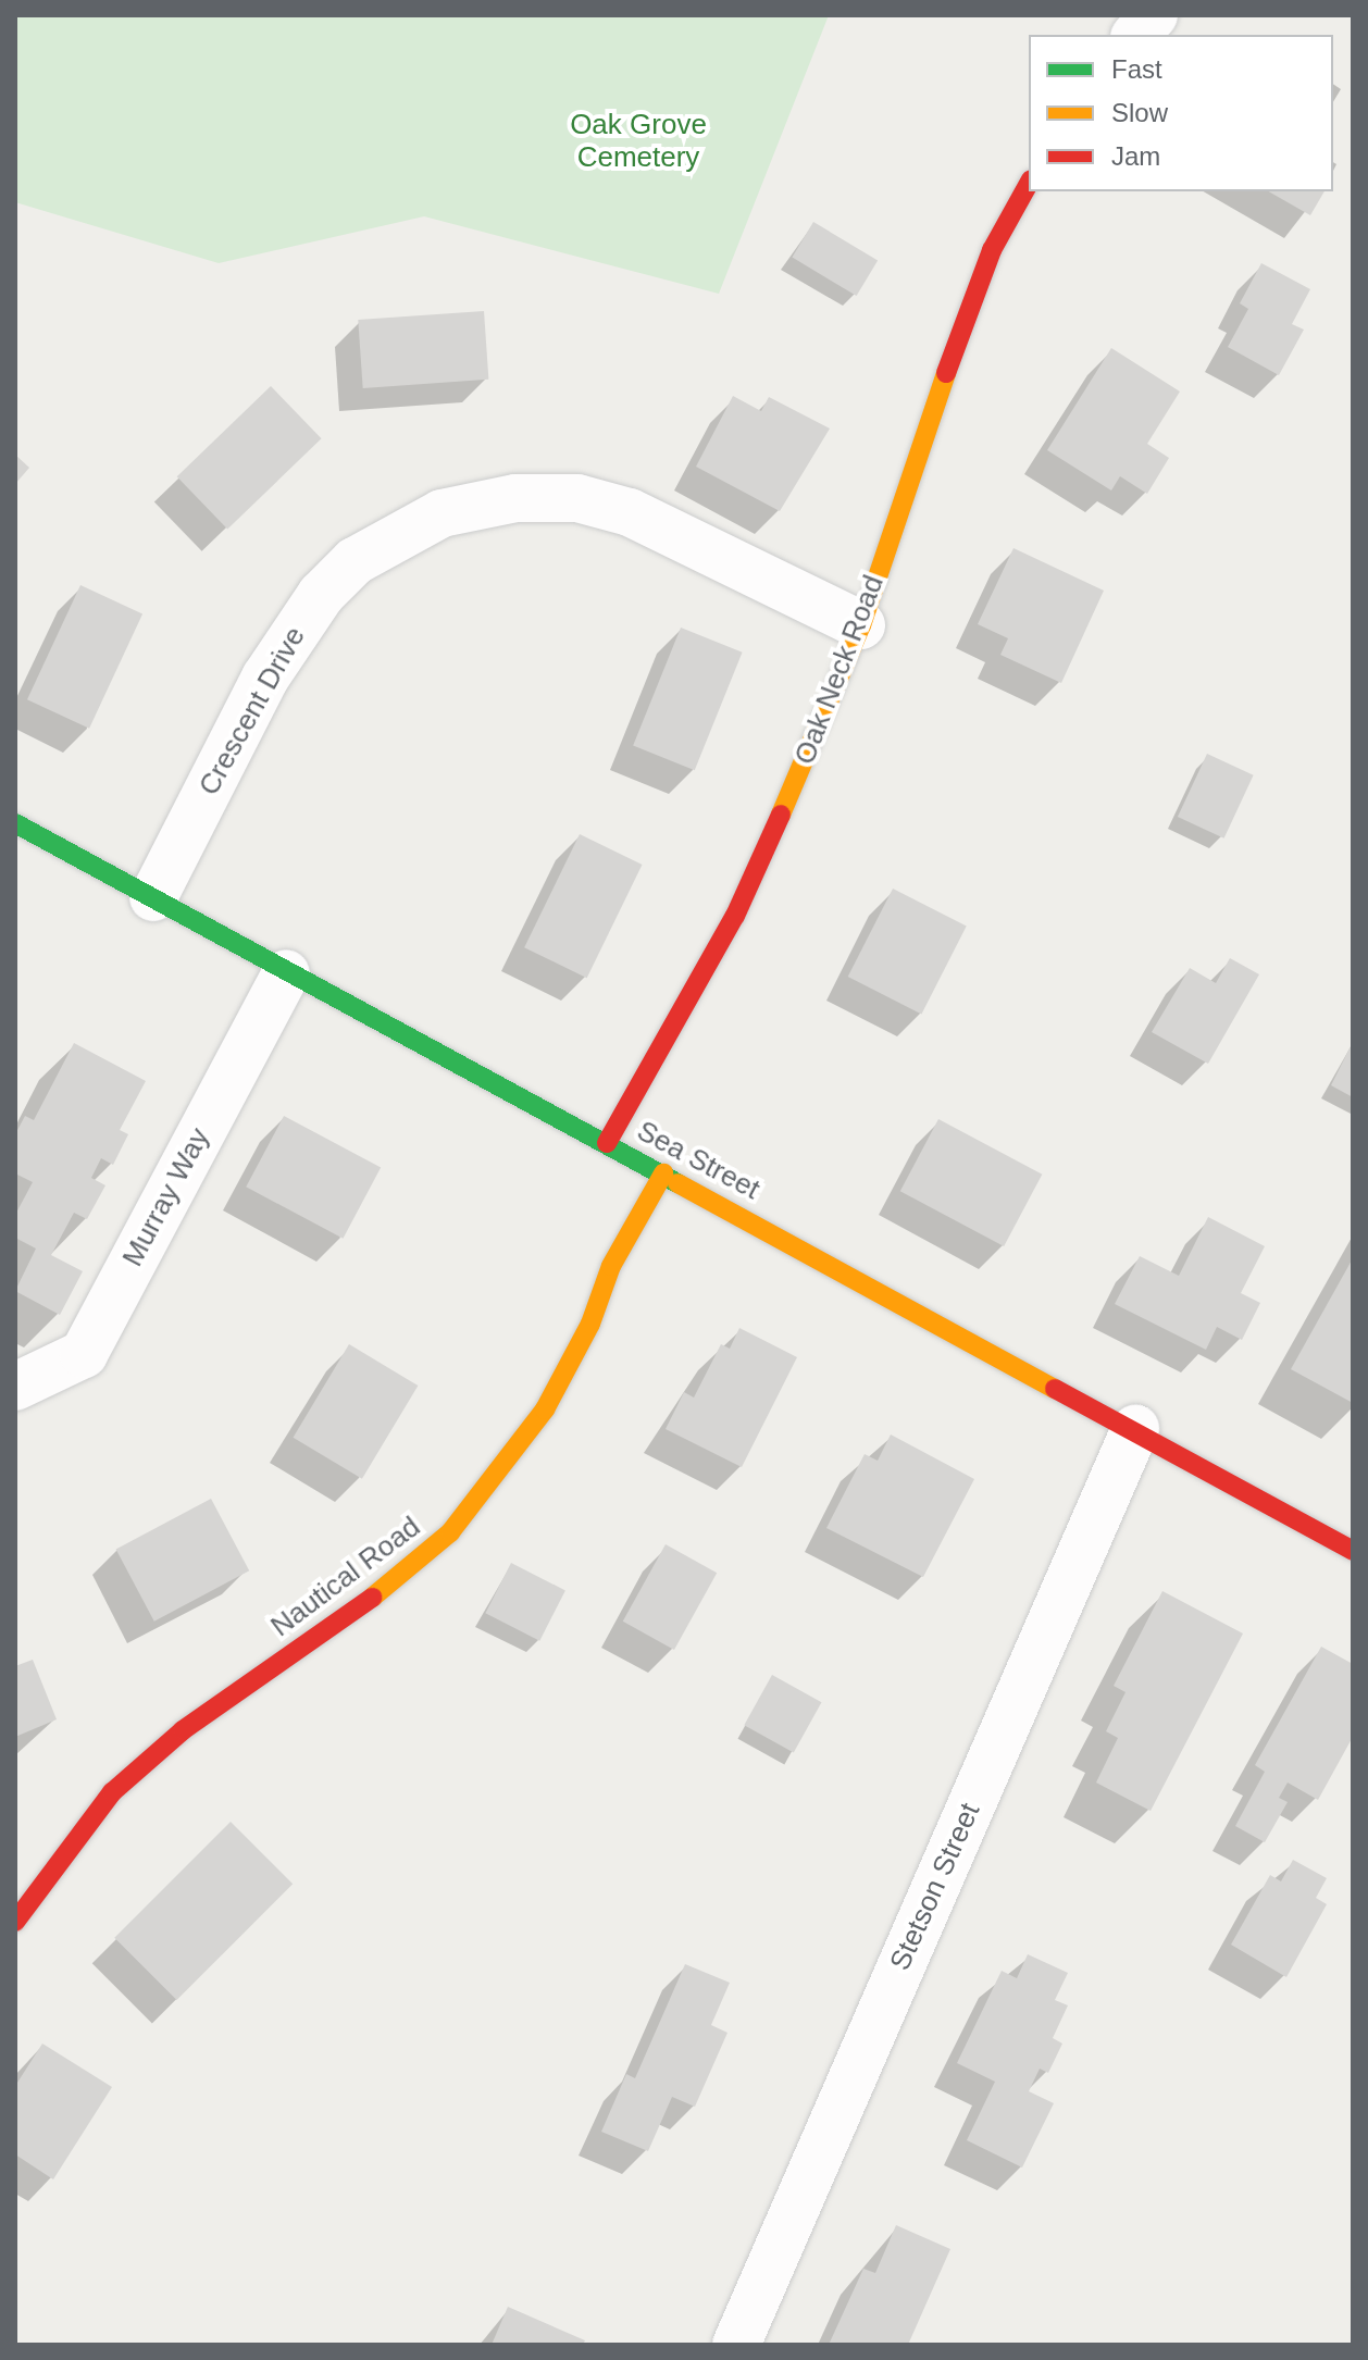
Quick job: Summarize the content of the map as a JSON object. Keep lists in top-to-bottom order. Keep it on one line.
{"streets":{"street":["Oak Neck Road","Crescent Drive","Sea Street","Murray Way","Nautical Road","Stetson Street"]},"crossings":[["Oak Neck Road","Crescent Drive"],["Oak Neck Road","Sea Street"],["Crescent Drive","Sea Street"],["Sea Street","Murray Way"],["Sea Street","Nautical Road"],["Sea Street","Stetson Street"]],"parks":["Oak Grove Cemetery"],"legend":["Fast","Slow","Jam"]}
